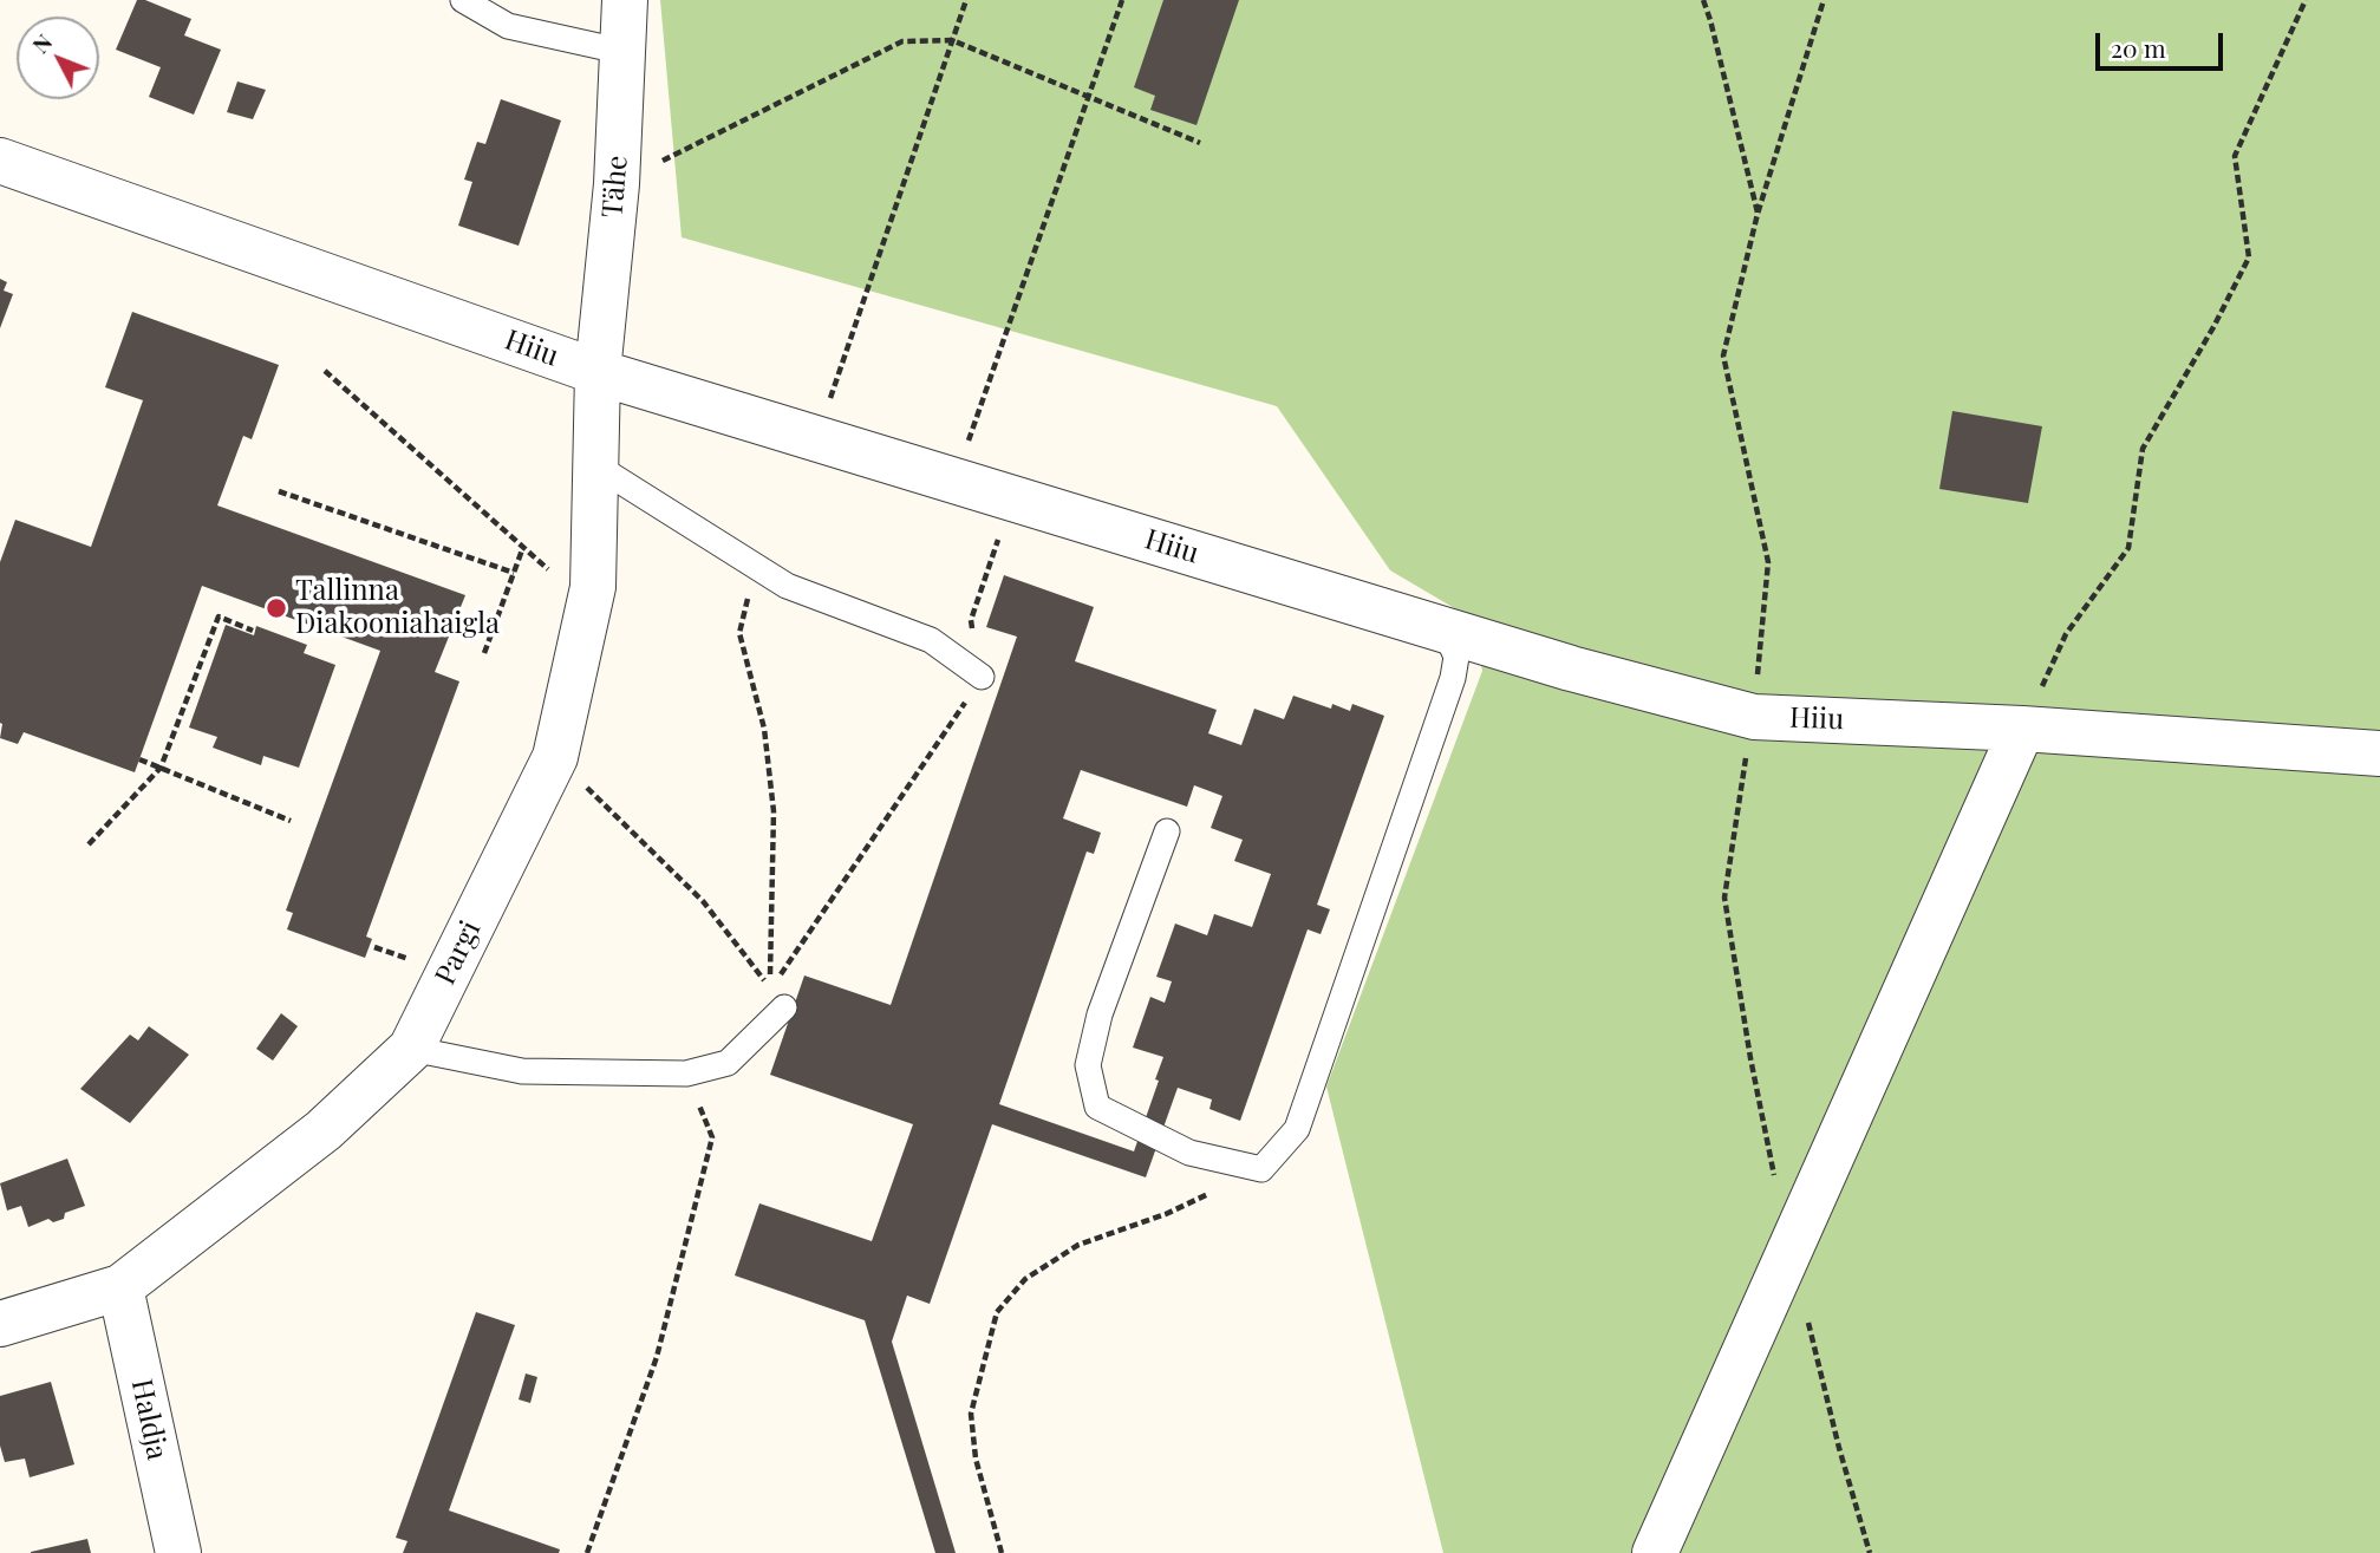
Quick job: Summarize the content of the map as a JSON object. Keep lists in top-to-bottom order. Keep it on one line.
{"streets":{"street":["Tähe","Hiiu","Pargi","Haldja"]},"crossings":[["Tähe","Hiiu"],["Tähe","Pargi"],["Hiiu","Pargi"],["Pargi","Haldja"]],"places":["Tallinna Diakooniahaigla"],"scale_bar":"20 m","north":"top left"}
